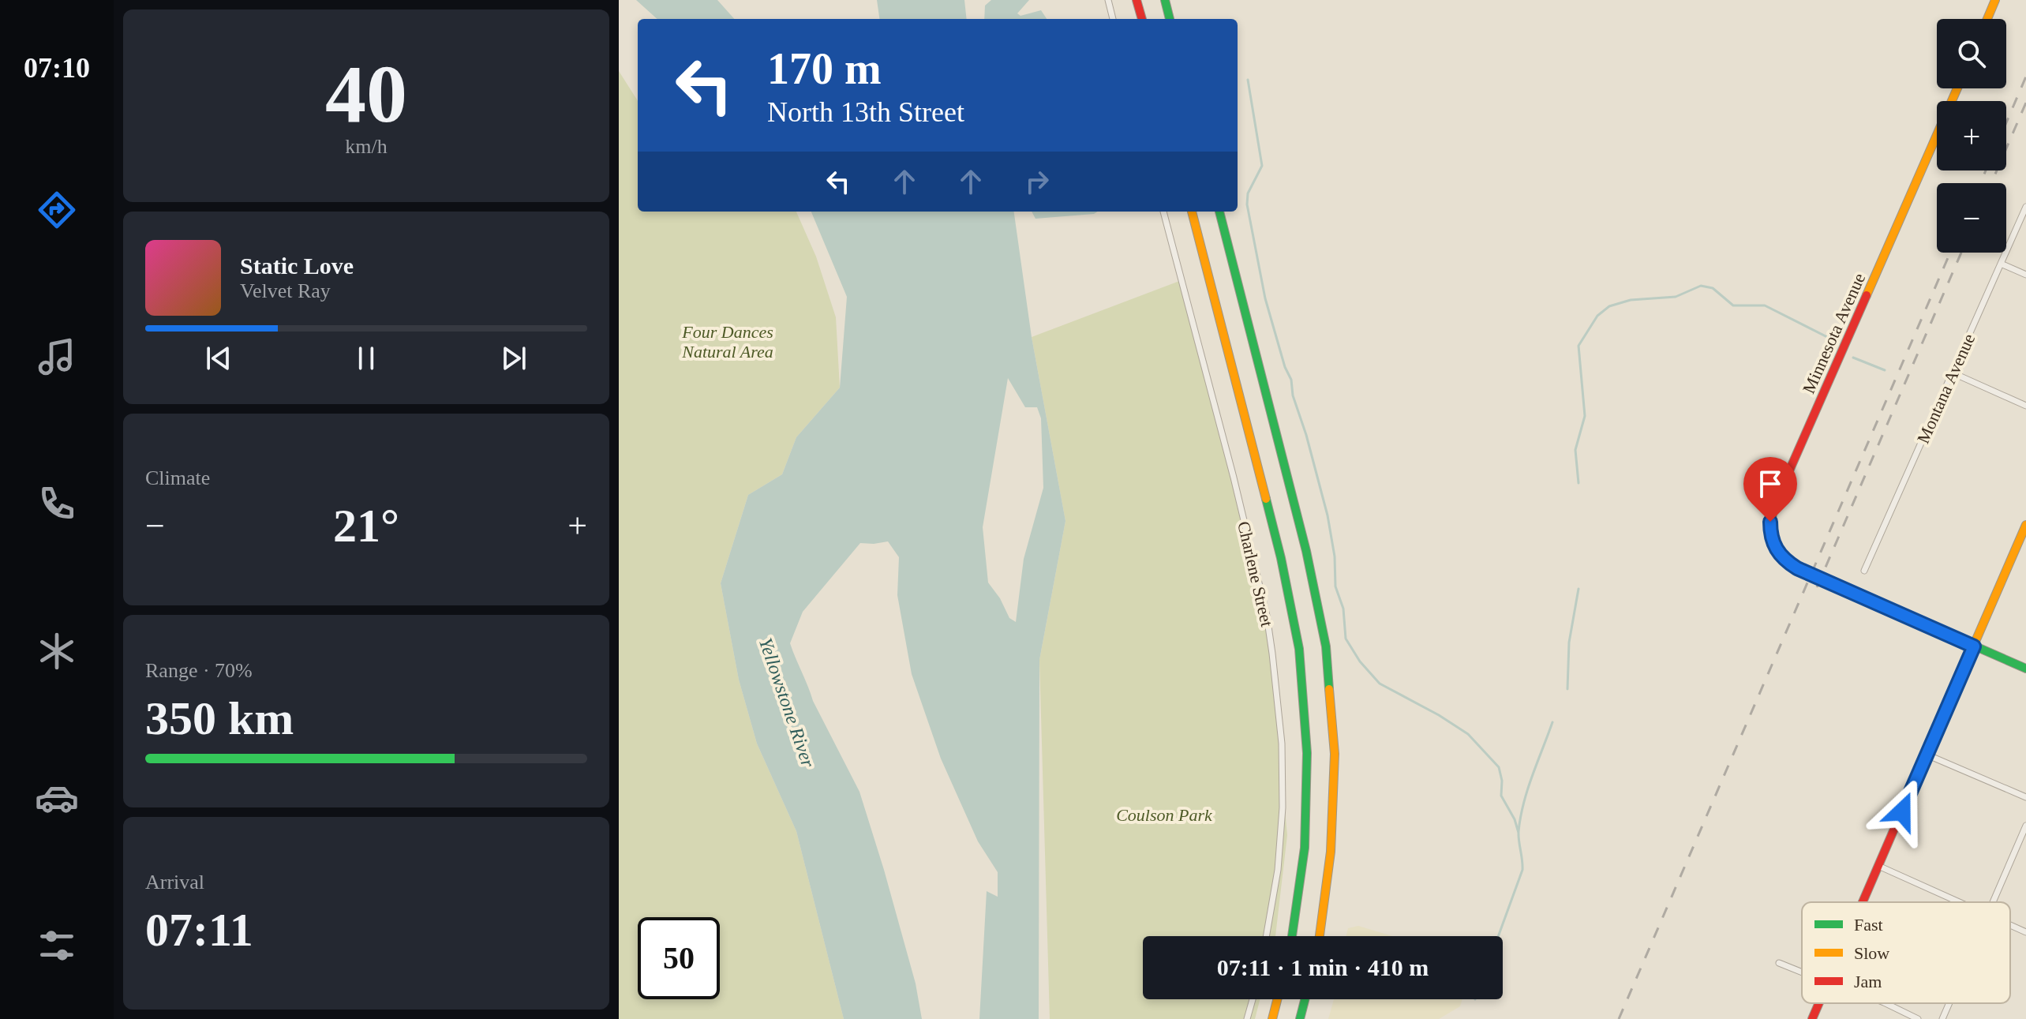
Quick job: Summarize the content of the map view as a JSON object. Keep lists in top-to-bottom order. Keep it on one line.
{"streets":{"main road":["Minnesota Avenue"],"street":["Montana Avenue","Charlene Street"]},"water":["Yellowstone River"],"parks":["Four Dances Natural Area","Coulson Park"],"legend":["Fast","Slow","Jam"],"page":{"tabs":"07:10","tile":[["40","km/h"],"Climate",["Range · 70%","350 km"],["Arrival","07:11"]],"map_buttons":["+","−"],"turn":["170 m","North 13th Street"],"song":["Static Love","Velvet Ray"],"heat":["−","21°","+"],"limit":"50","trip":"07:11 · 1 min · 410 m"}}
